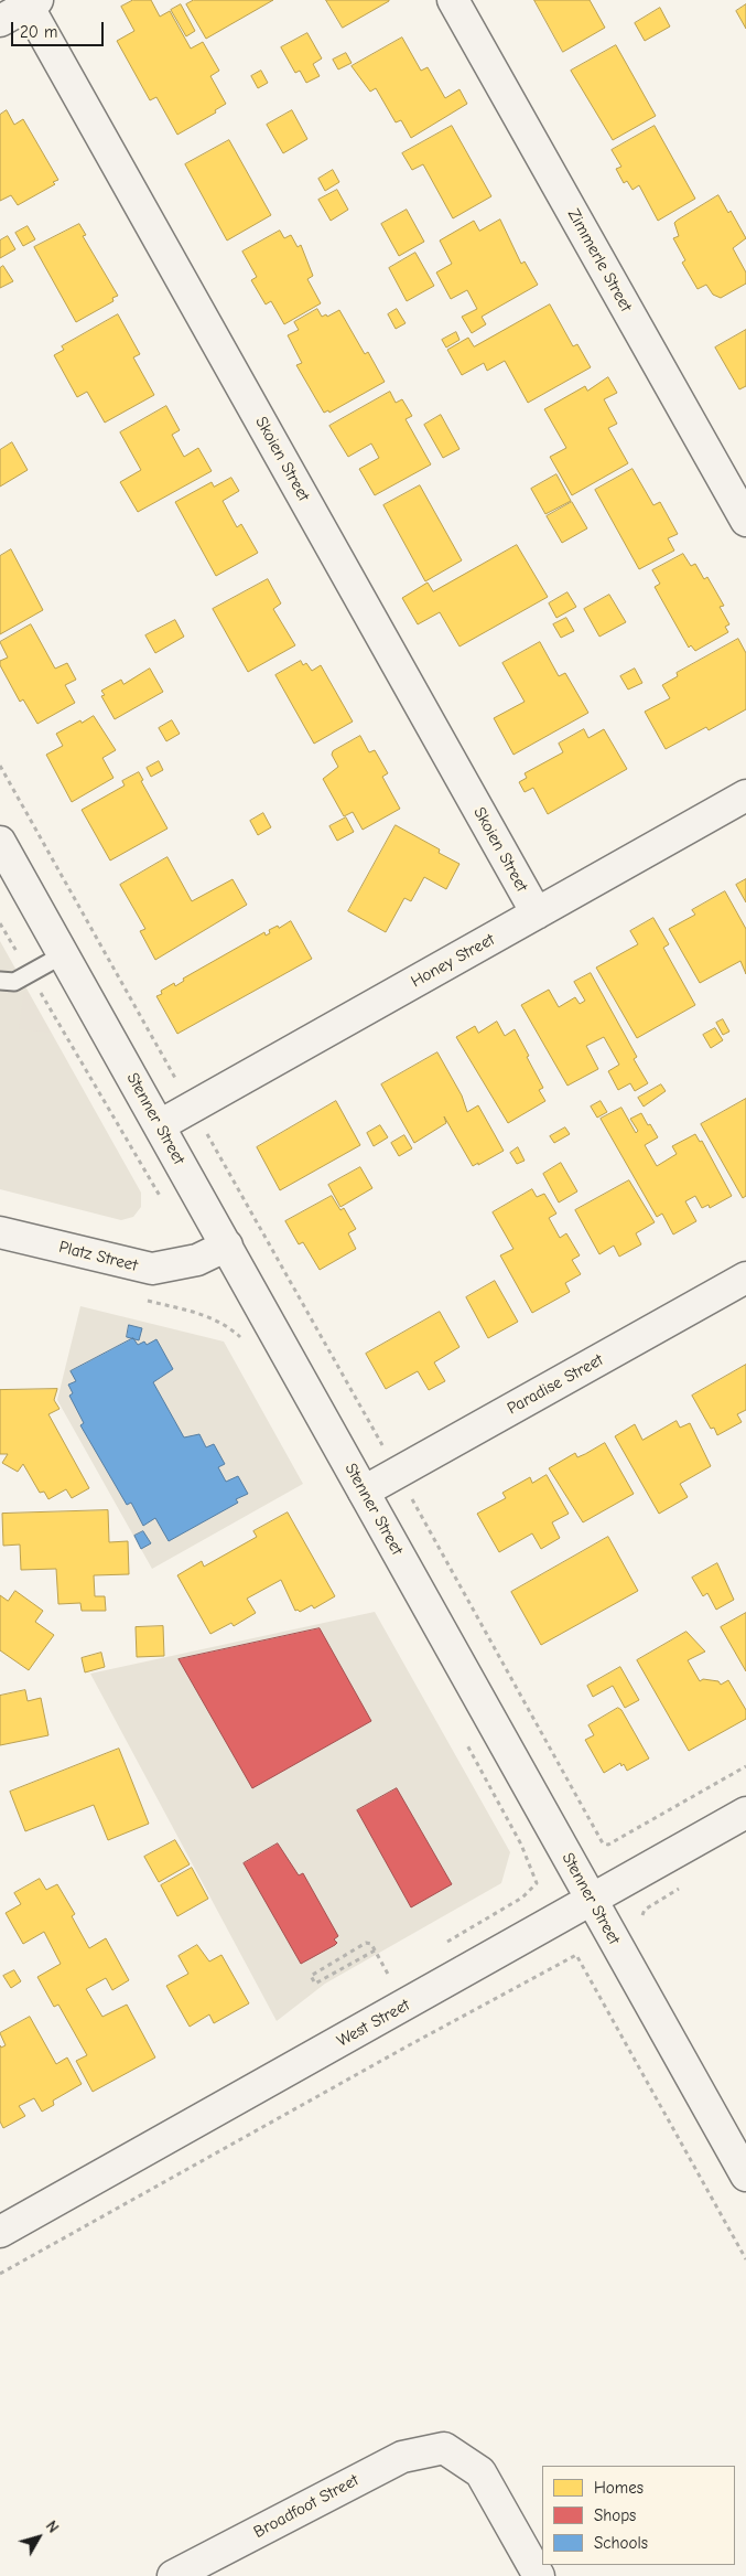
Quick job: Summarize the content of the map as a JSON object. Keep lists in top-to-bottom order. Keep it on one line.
{"streets":{"street":["Zimmerle Street","Skoien Street","Honey Street","Stenner Street","Platz Street","Paradise Street","West Street","Broadfoot Street"]},"crossings":[["Skoien Street","Honey Street"],["Honey Street","Stenner Street"],["Stenner Street","Platz Street"],["Stenner Street","Paradise Street"],["Stenner Street","West Street"]],"legend":["Homes","Shops","Schools"],"scale_bar":"20 m","north":"top right"}
